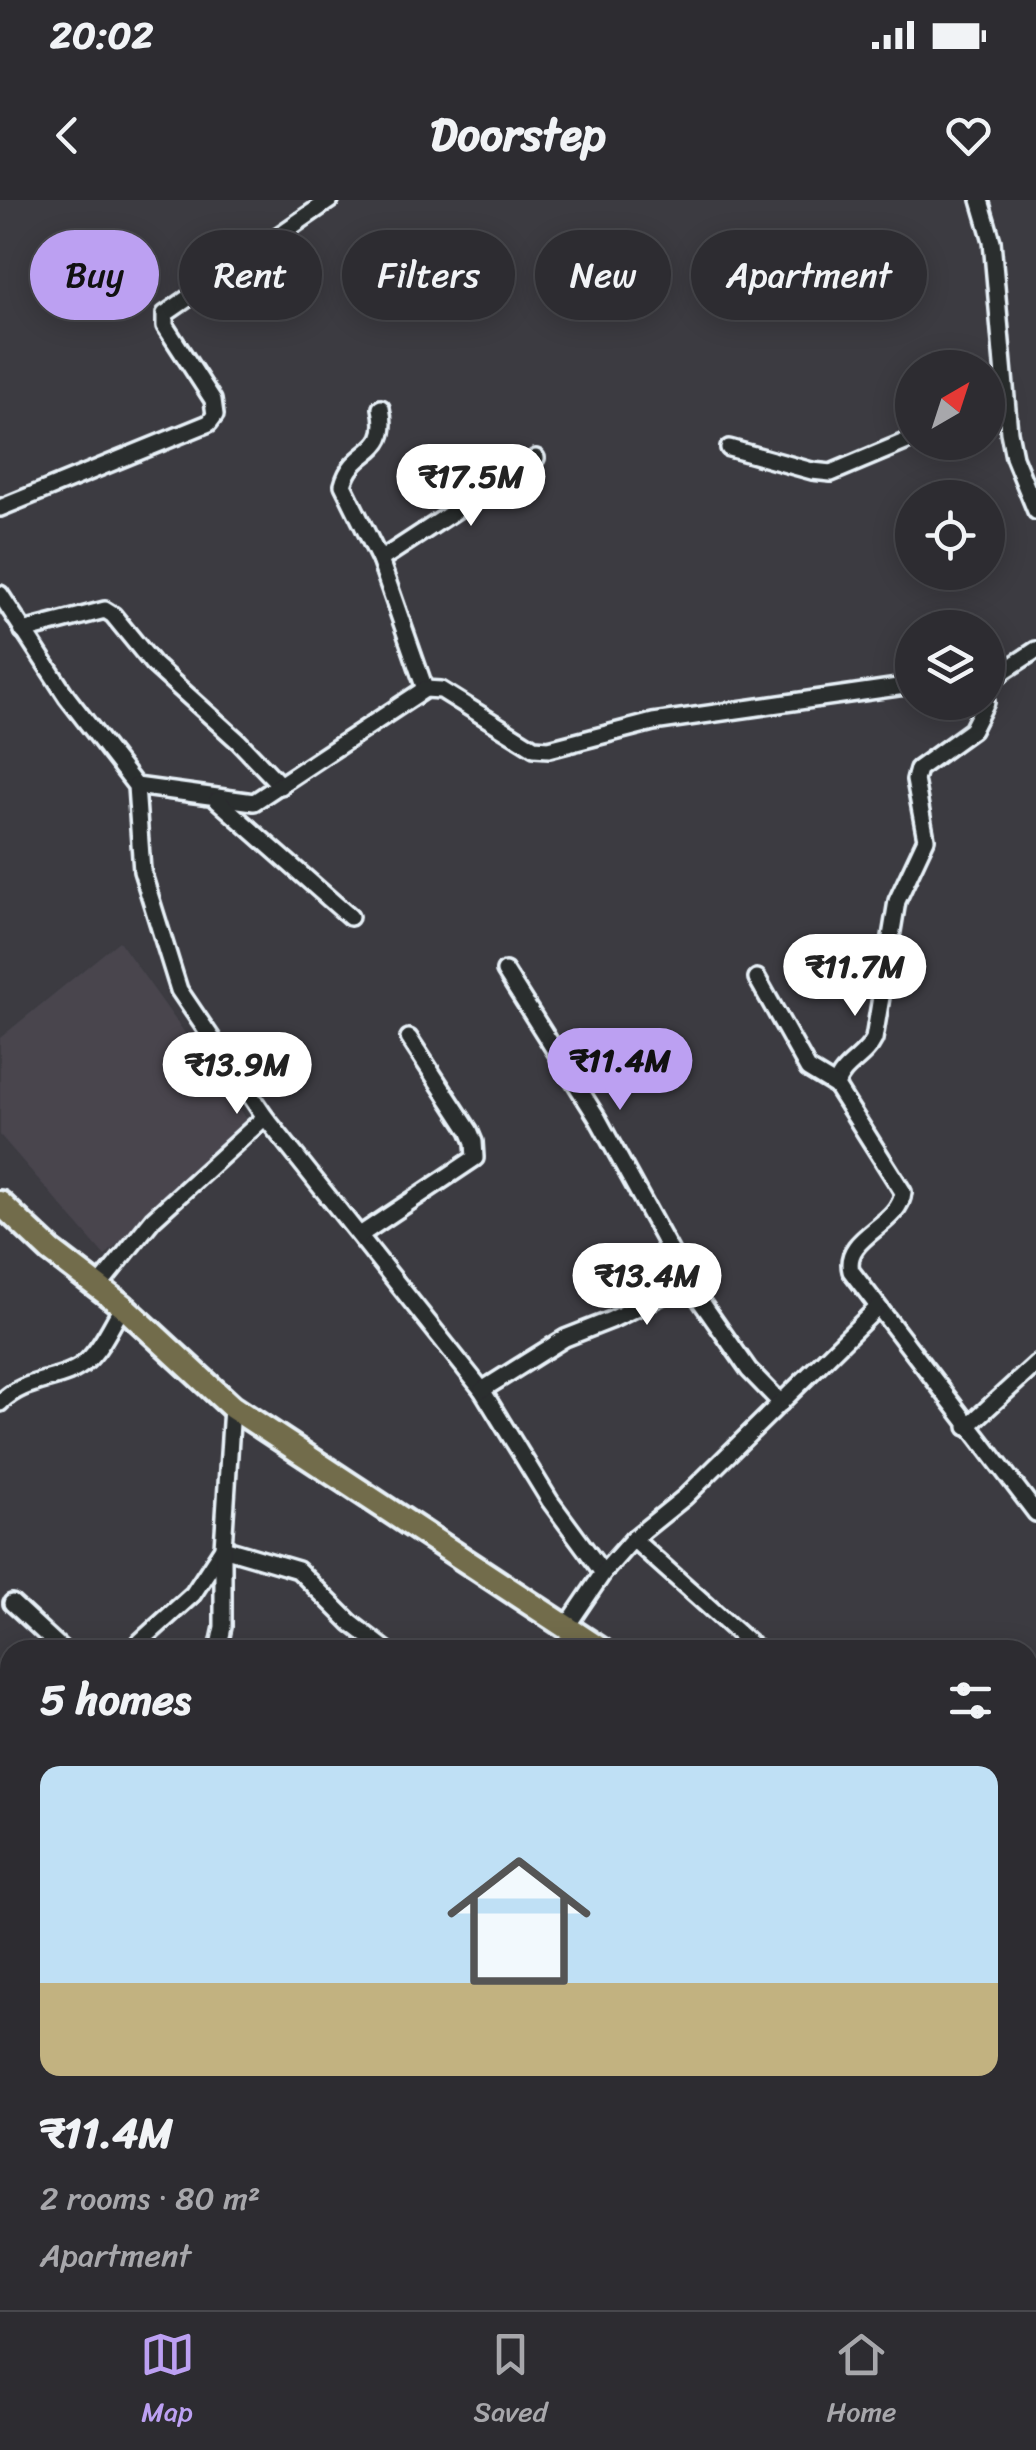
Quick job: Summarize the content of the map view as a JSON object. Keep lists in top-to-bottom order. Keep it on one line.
{"north":"top right","page":{"status":"20:02","header":"Doorstep","chip":["Buy","Rent","Filters","New","Apartment"],"price":["₹17.5M","₹11.7M","₹11.4M","₹13.9M","₹13.4M"],"heading":"5 homes","list":[{"name":"₹11.4M","note":"2 rooms · 80 m² · Apartment"}],"tabs":["Map","Saved","Home"]}}
